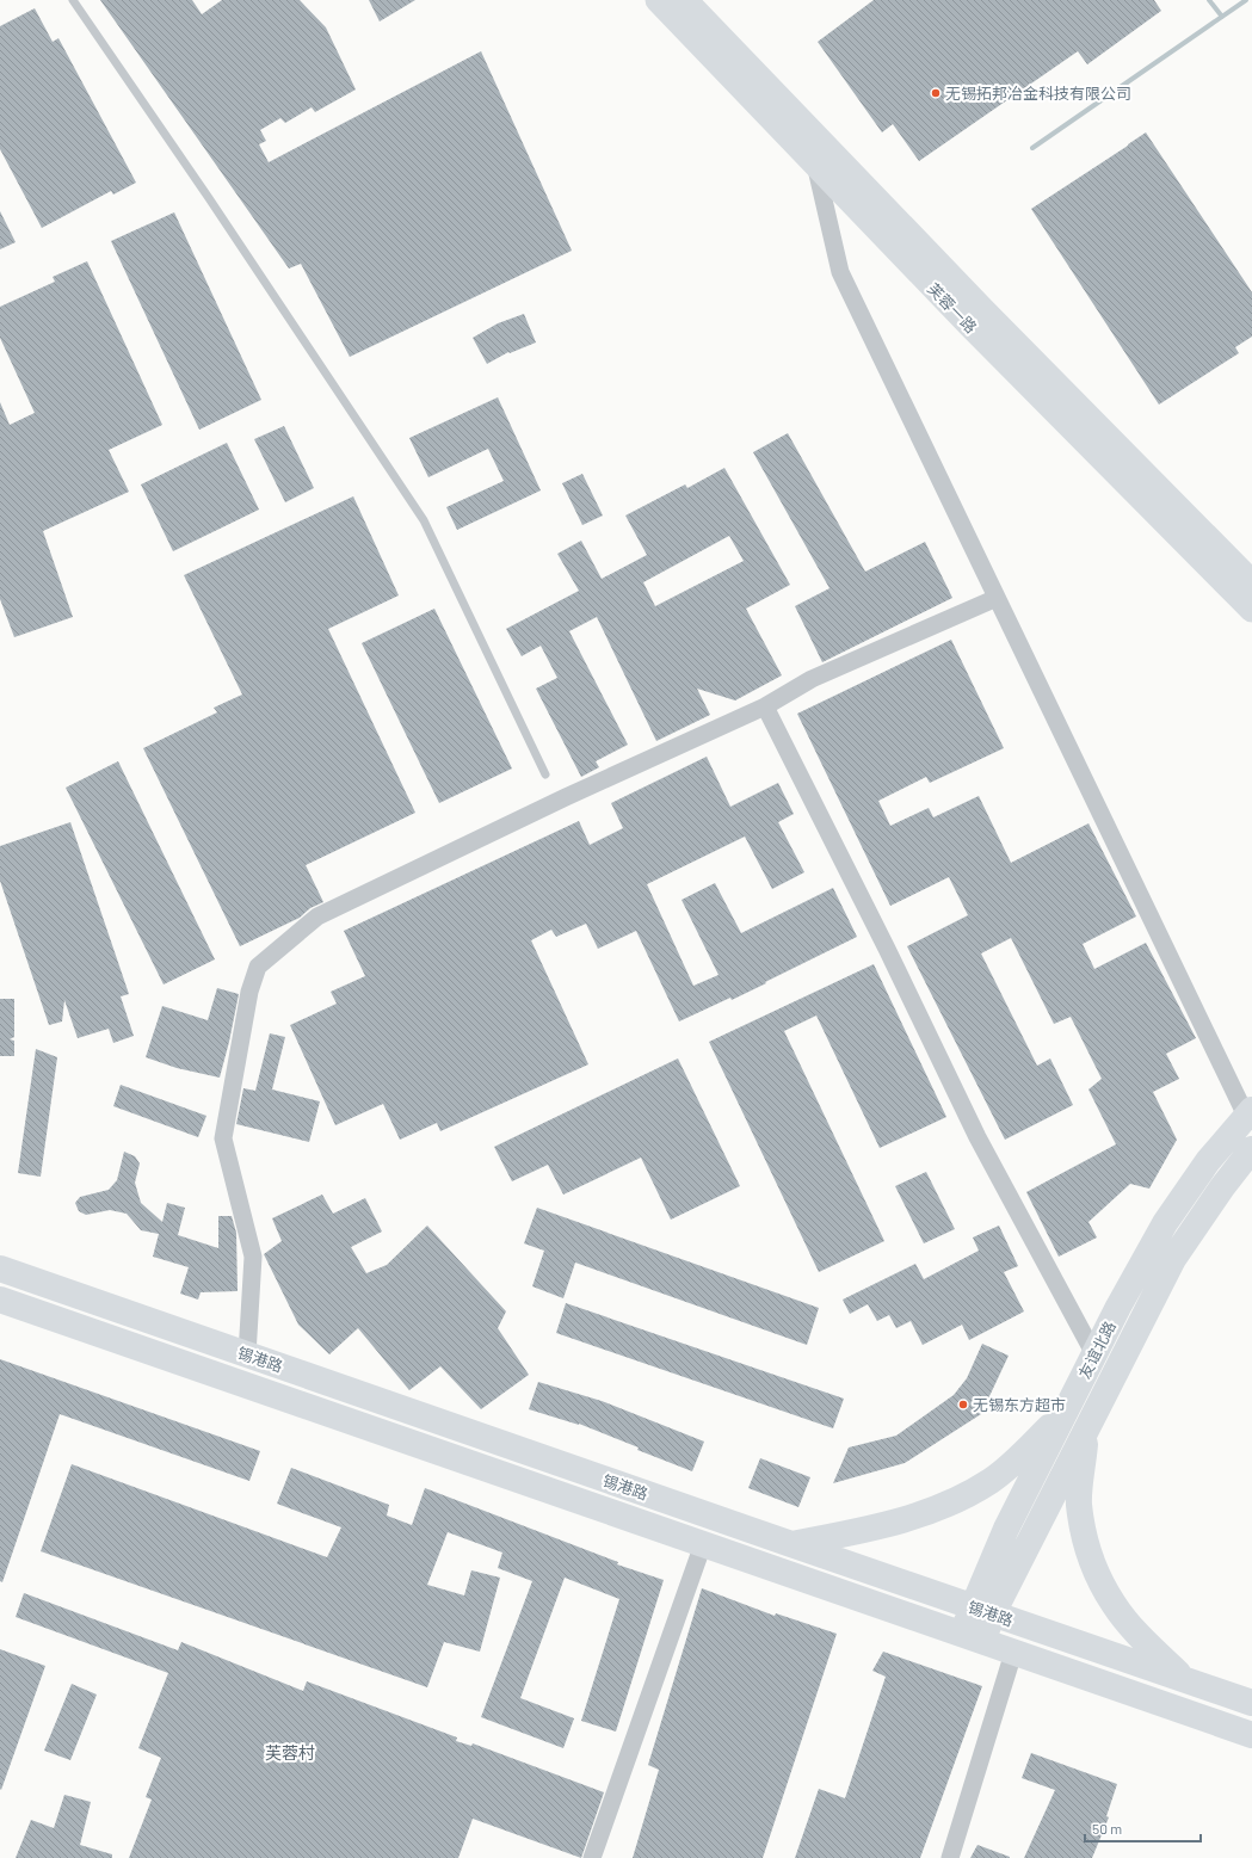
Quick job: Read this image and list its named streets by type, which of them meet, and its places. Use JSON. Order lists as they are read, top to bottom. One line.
{"streets":{"main road":["友谊北路","锡港路"],"street":["芙蓉一路"]},"crossings":[["友谊北路","锡港路"]],"districts":["芙蓉村"],"places":["无锡拓邦冶金科技有限公司","无锡东方超市"],"scale_bar":"50 m"}
